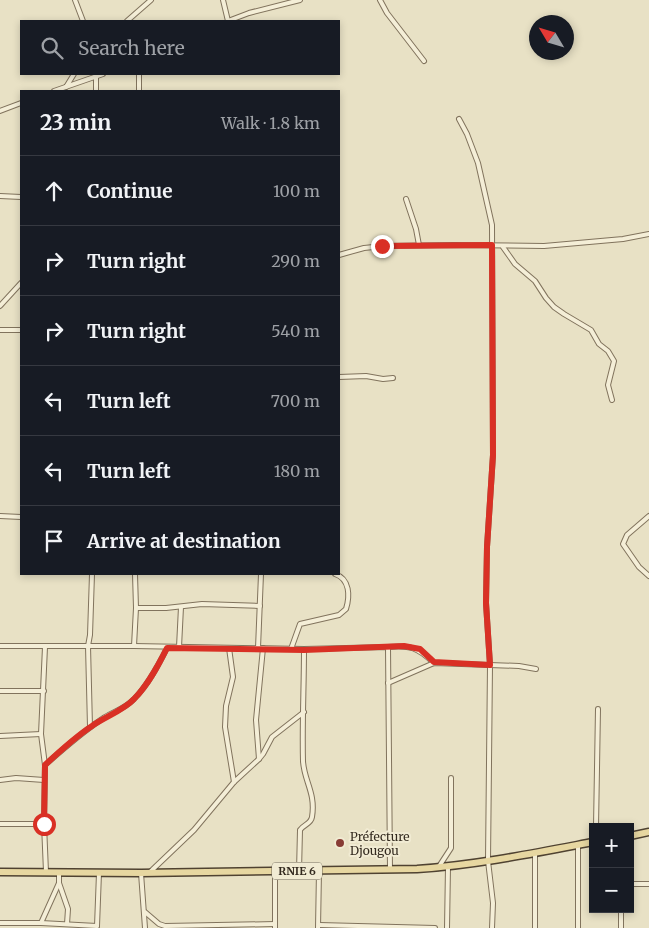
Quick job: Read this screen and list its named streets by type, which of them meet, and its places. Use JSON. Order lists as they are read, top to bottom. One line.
{"streets":{"main road":["RNIE 6"]},"places":["Préfecture Djougou"],"north":"top left","page":{"search":"Search here","heading":["23 min","Walk · 1.8 km"],"list":[["Continue","100 m"],["Turn right","290 m"],["Turn right","540 m"],["Turn left","700 m"],["Turn left","180 m"],"Arrive at destination"],"map_buttons":["+","−"]}}
